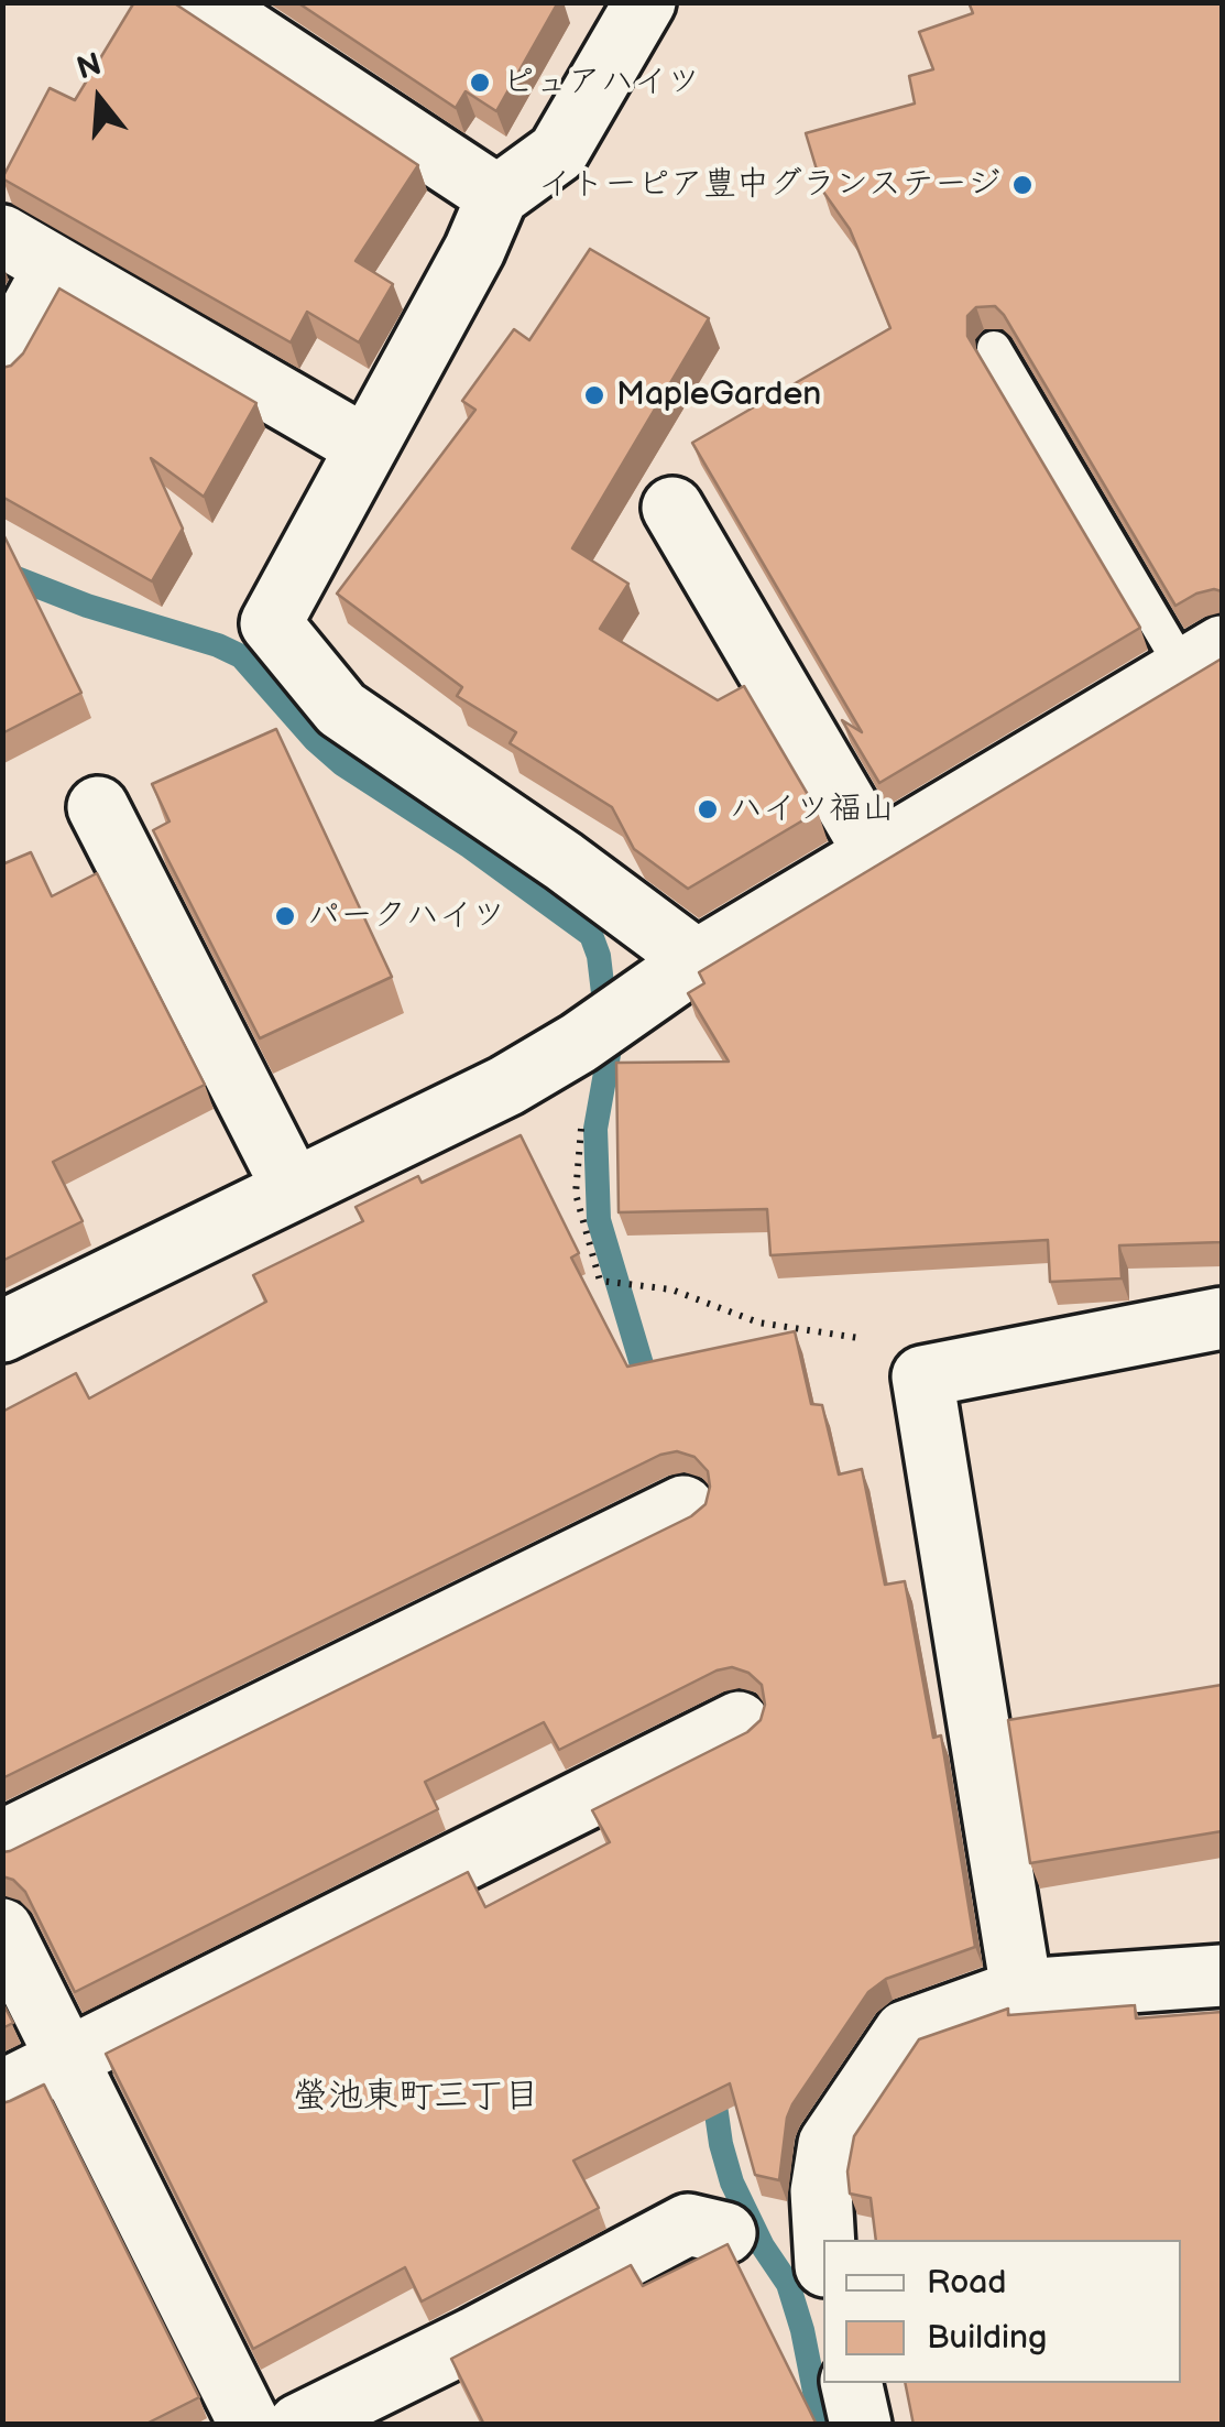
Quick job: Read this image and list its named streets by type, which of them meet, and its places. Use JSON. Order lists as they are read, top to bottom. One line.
{"districts":["螢池東町三丁目"],"places":["ピュアハイツ","イトーピア豊中グランステージ","MapleGarden","ハイツ福山","パークハイツ"],"legend":["Road","Building"],"north":"top"}
